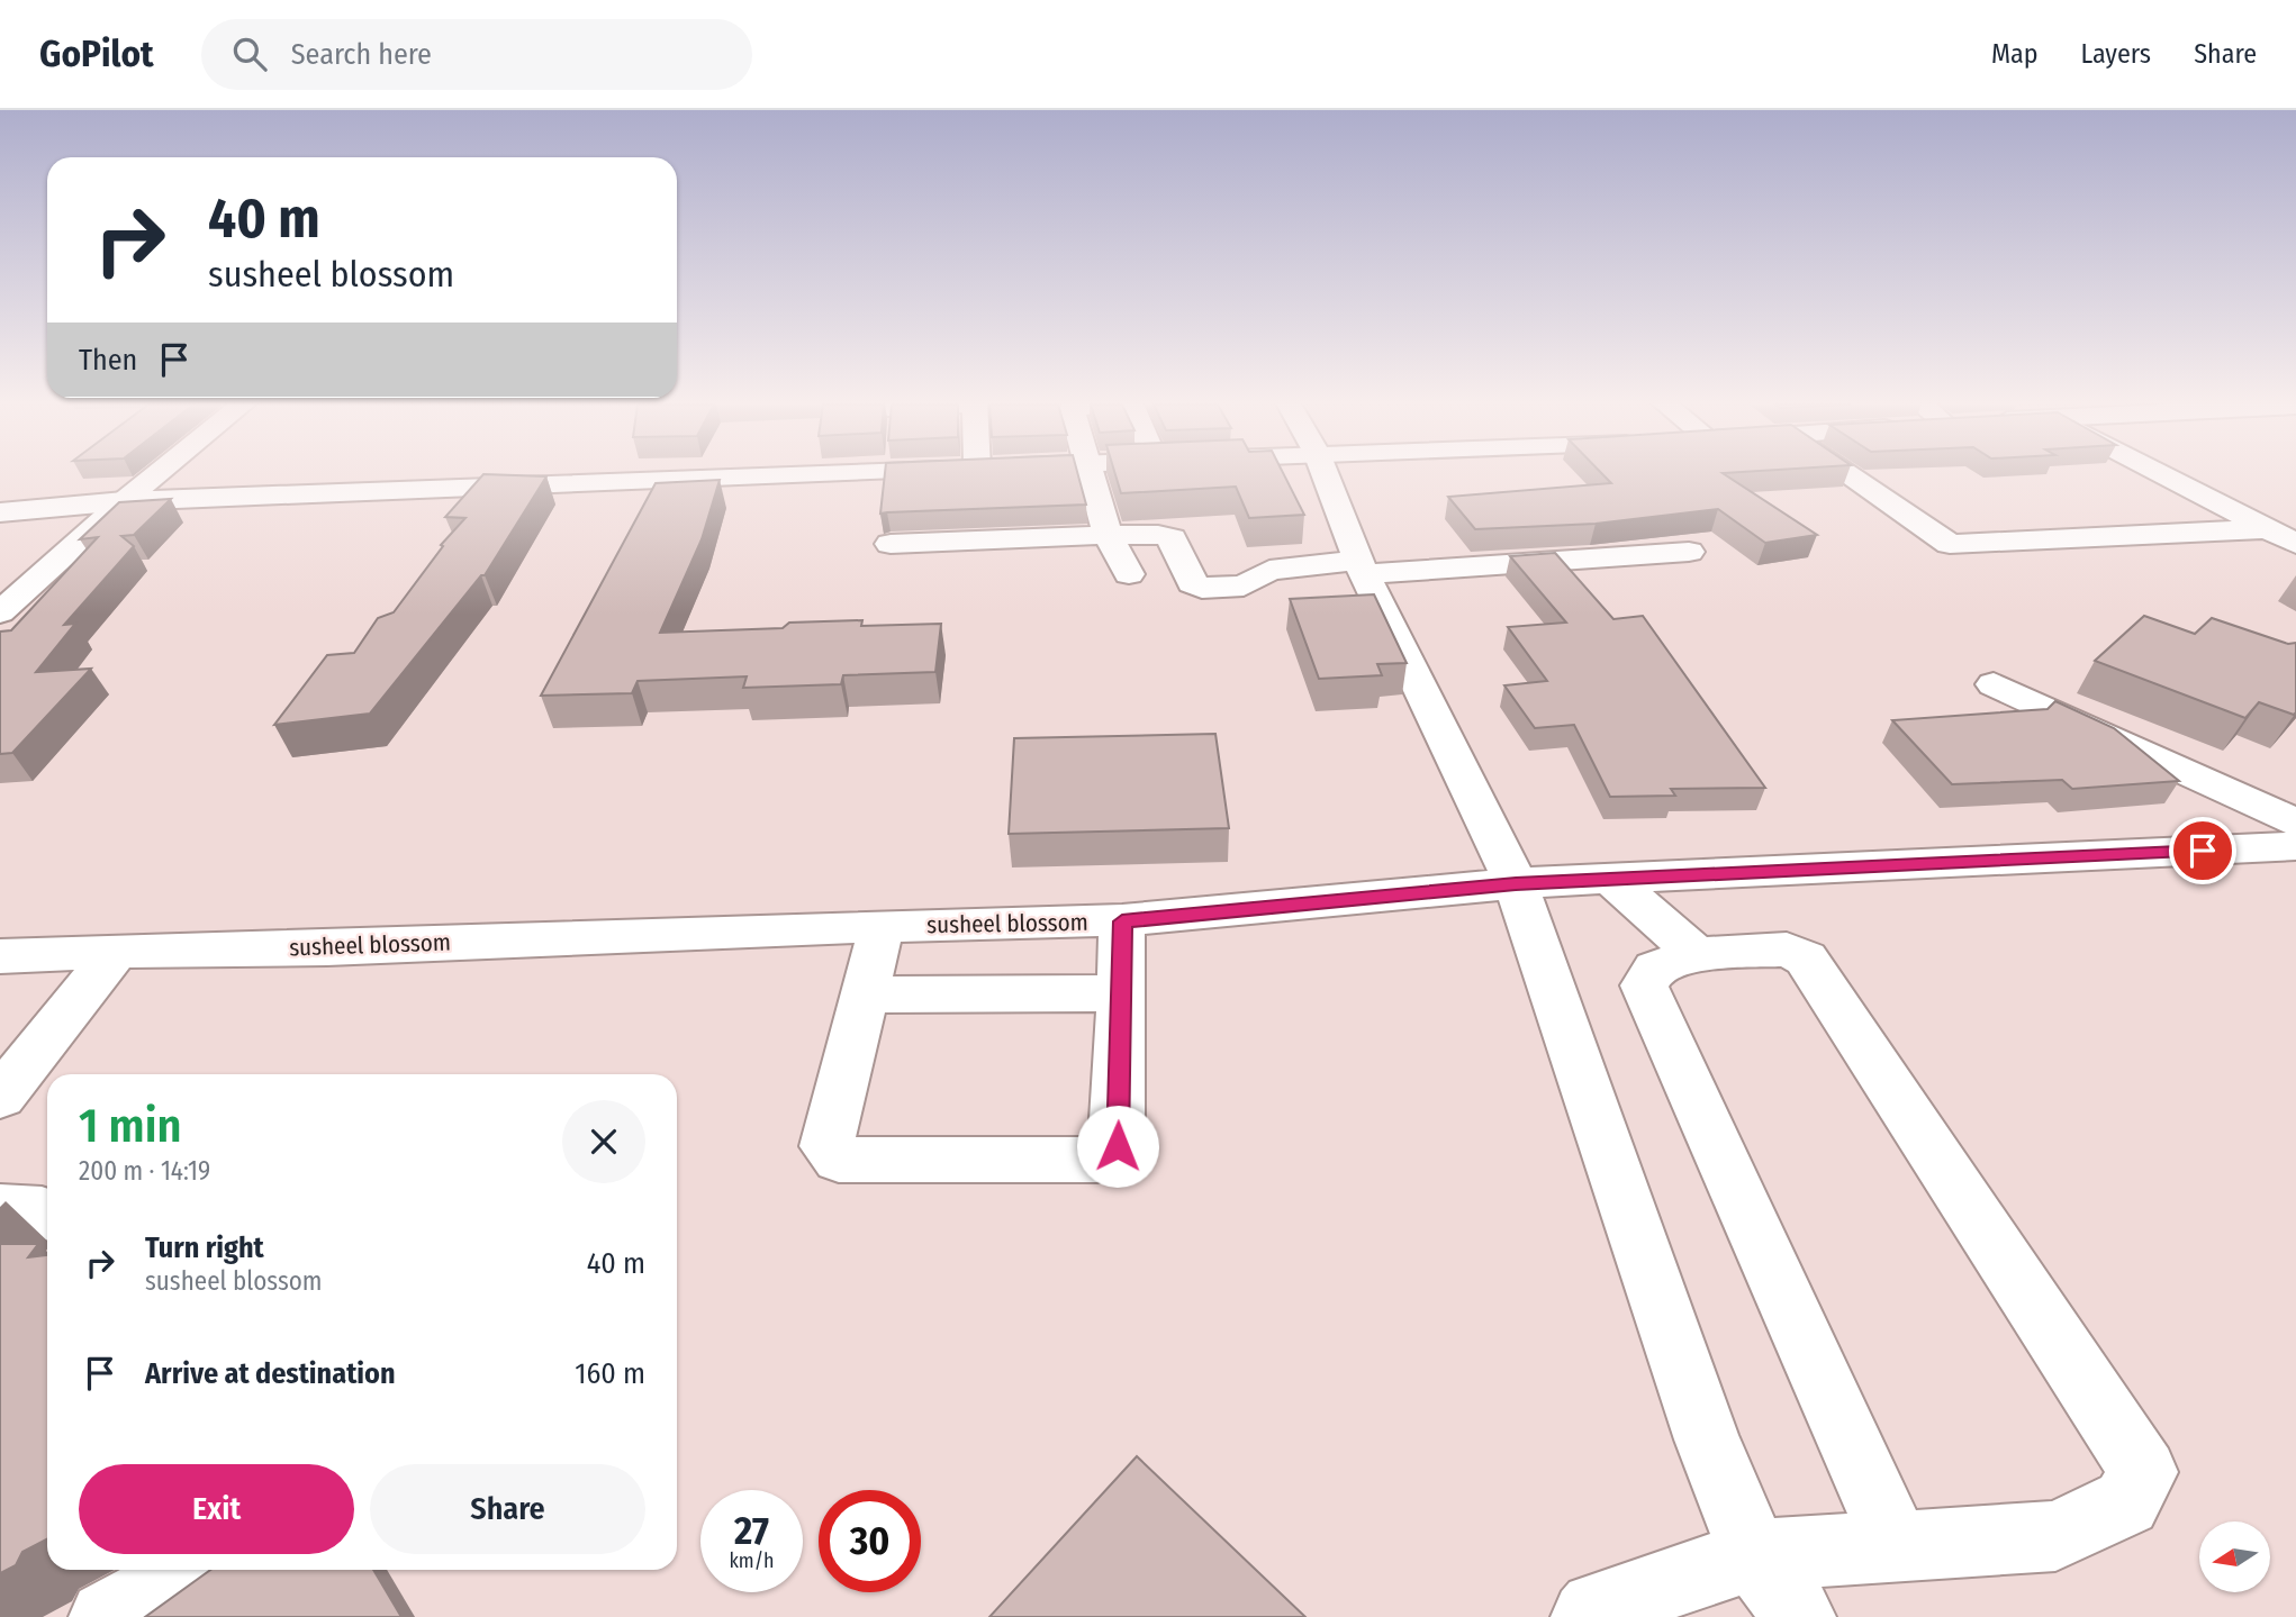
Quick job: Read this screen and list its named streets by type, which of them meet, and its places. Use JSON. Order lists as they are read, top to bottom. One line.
{"streets":{"street":["susheel blossom"]},"north":"left","page":{"header":"GoPilot","search":"Search here","nav":["Map","Layers","Share"],"turn":["40 m","susheel blossom"],"then":"Then","heading":["1 min","200 m · 14:19"],"list":[{"name":"Turn right","note":"susheel blossom","value":"40 m"},{"name":"Arrive at destination","value":"160 m"}],"buttons":["Exit","Share"],"speed":"27 km/h","limit":"30"}}
